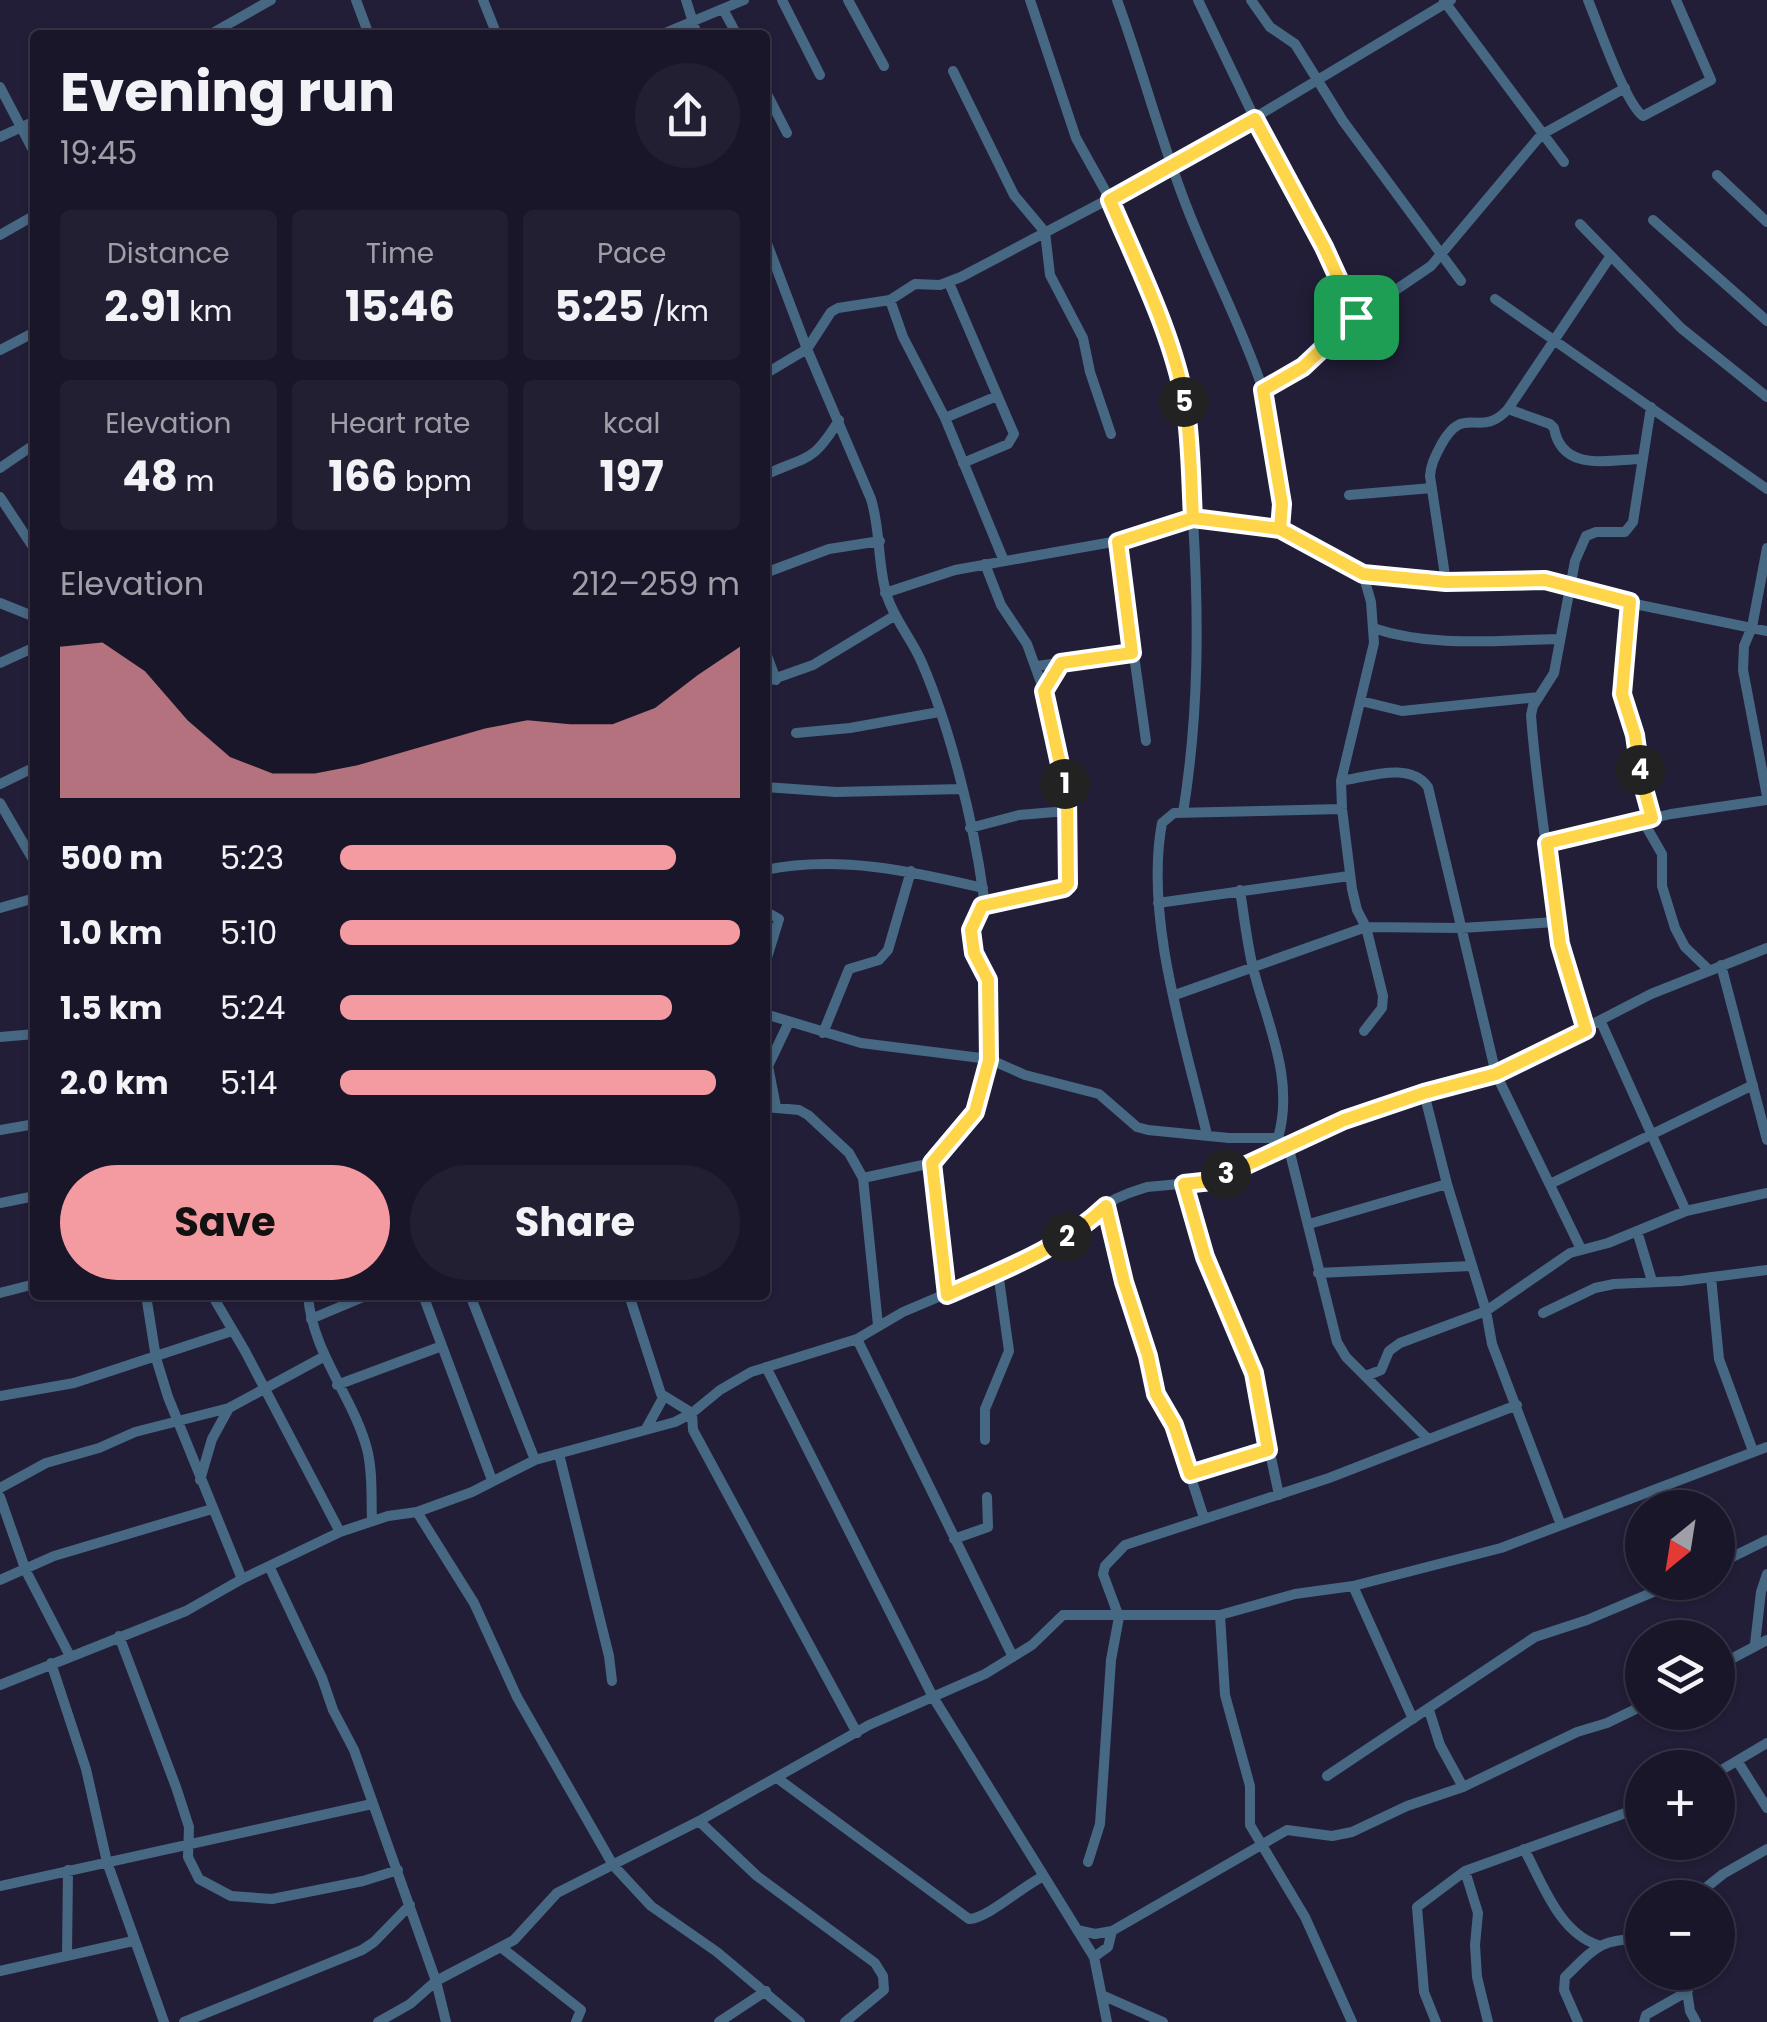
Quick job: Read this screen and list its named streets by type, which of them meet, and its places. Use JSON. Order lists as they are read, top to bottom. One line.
{"north":"bottom left","page":{"heading":["Evening run","19:45"],"stats":[["Distance","2.91 km"],["Time","15:46"],["Pace","5:25 /km"],["Elevation","48 m"],["Heart rate","166 bpm"],["kcal","197"]],"pins":["5","4","1","3","2"],"chart":["Elevation","212–259 m"],"list":[{"name":"500 m","note":"5:23"},{"name":"1.0 km","note":"5:10"},{"name":"1.5 km","note":"5:24"},{"name":"2.0 km","note":"5:14"}],"buttons":["Save","Share"],"map_buttons":["+","−"]}}
